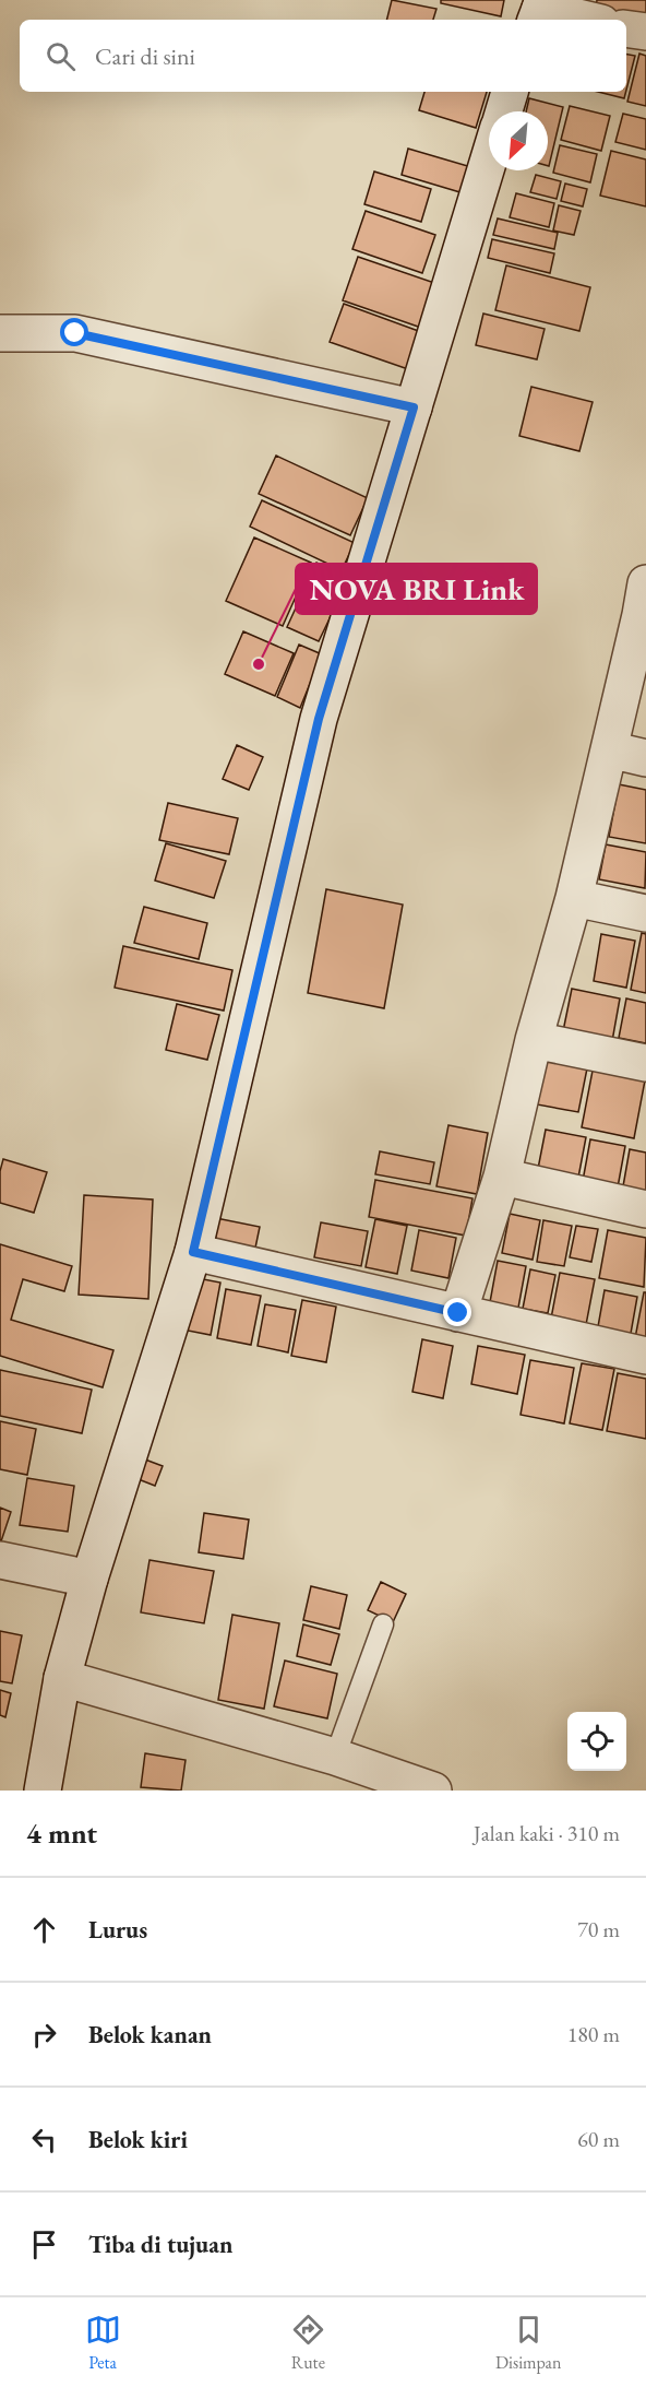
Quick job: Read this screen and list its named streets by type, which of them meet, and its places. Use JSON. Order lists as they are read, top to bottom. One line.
{"places":["NOVA BRI Link"],"north":"bottom left","page":{"search":"Cari di sini","heading":["4 mnt","Jalan kaki · 310 m"],"list":[["Lurus","70 m"],["Belok kanan","180 m"],["Belok kiri","60 m"],"Tiba di tujuan"],"nav":["Peta","Rute","Disimpan"]}}
